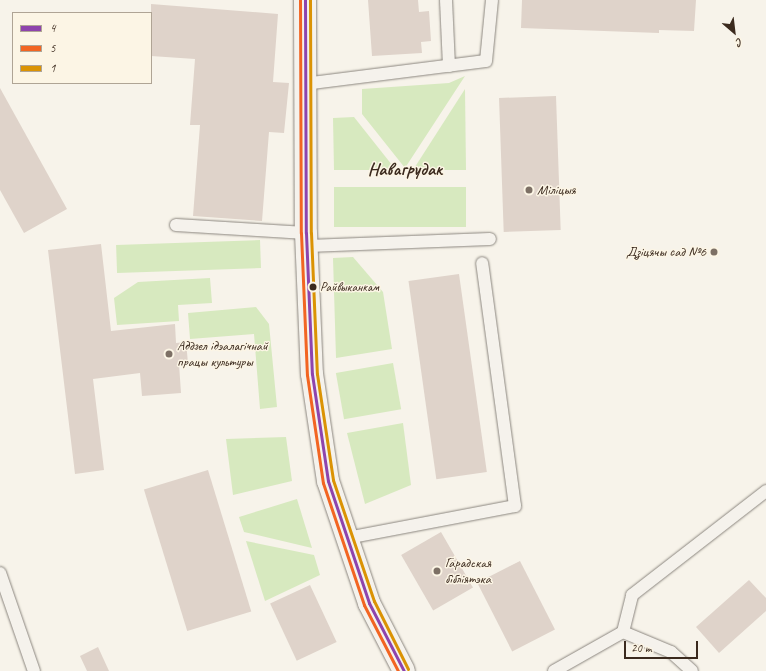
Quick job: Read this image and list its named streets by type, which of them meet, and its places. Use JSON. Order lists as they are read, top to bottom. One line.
{"districts":["Навагрудак"],"places":["Міліцыя","Дзіцячы сад №6","Райвыканкам","Аддзел ідэалагічнай працы культуры","Гарадская бібліятэка"],"lines":["transit line 4","transit line 5","transit line 1"],"legend":["4","5","1"],"scale_bar":"20 m","north":"bottom right"}
